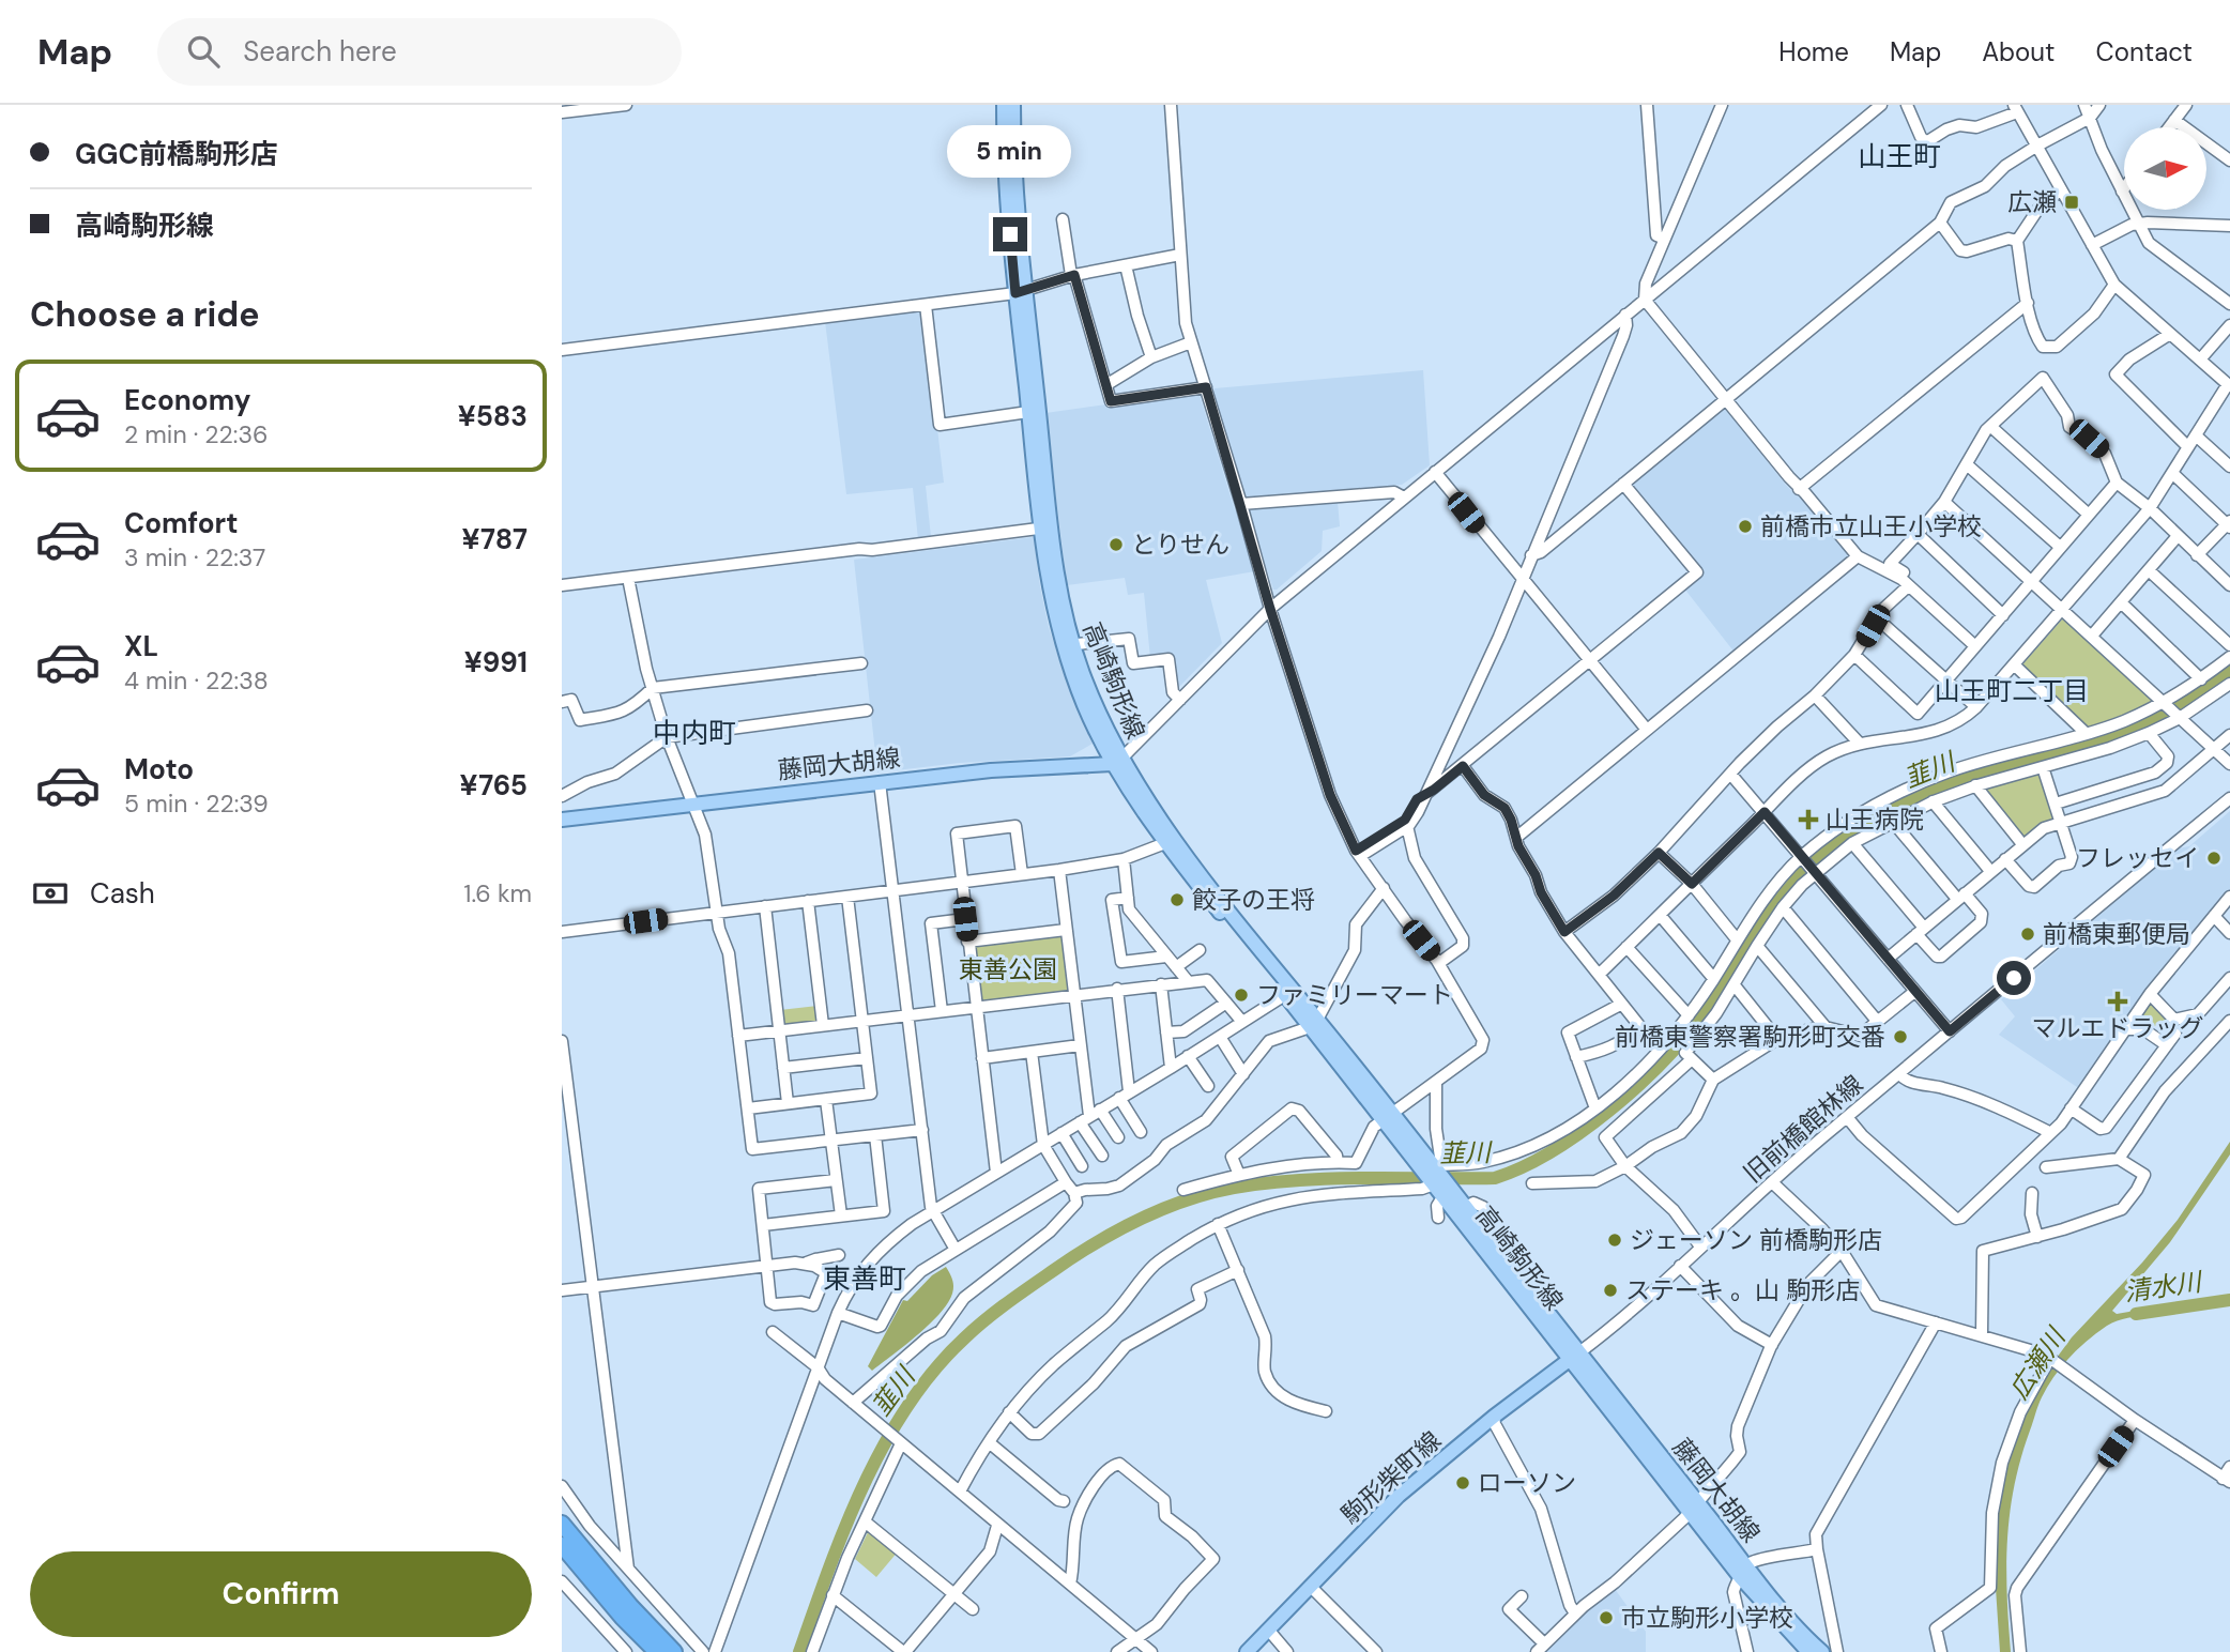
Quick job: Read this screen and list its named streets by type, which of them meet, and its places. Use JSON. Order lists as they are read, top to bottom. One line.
{"streets":{"main road":["高崎駒形線","藤岡大胡線","駒形柴町線"],"street":["旧前橋館林線"]},"crossings":[["高崎駒形線","藤岡大胡線"],["高崎駒形線","旧前橋館林線"],["高崎駒形線","駒形柴町線"],["藤岡大胡線","旧前橋館林線"],["藤岡大胡線","駒形柴町線"],["旧前橋館林線","駒形柴町線"]],"districts":["山王町","山王町二丁目","中内町","東善町"],"water":["韮川","清水川","広瀬川"],"parks":["東善公園"],"places":{"transit":["広瀬"],"other":["前橋市立山王小学校","とりせん","フレッセイ","餃子の王将","前橋東郵便局","ファミリーマート","前橋東警察署駒形町交番","ジェーソン 前橋駒形店","ステーキ 。山 駒形店","ローソン","市立駒形小学校"],"health":["山王病院","マルエドラッグ"]},"north":"right","page":{"header":"Map","search":"Search here","nav":["Home","Map","About","Contact"],"banner":["GGC前橋駒形店","高崎駒形線"],"bubble":"5 min","heading":"Choose a ride","list":[{"name":"Economy","note":"2 min · 22:36","value":"¥583"},{"name":"Comfort","note":"3 min · 22:37","value":"¥787"},{"name":"XL","note":"4 min · 22:38","value":"¥991"},{"name":"Moto","note":"5 min · 22:39","value":"¥765"}],"pay":["Cash","1.6 km"],"buttons":"Confirm"}}
